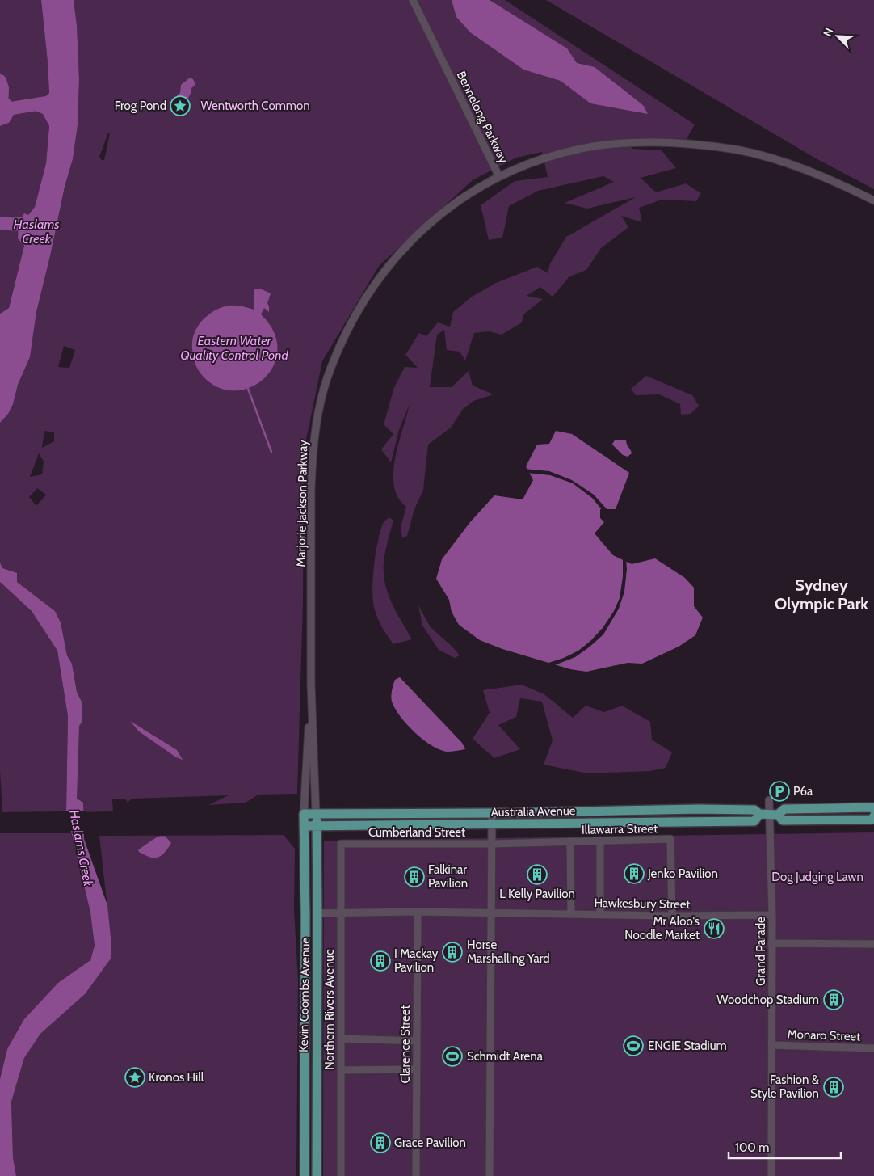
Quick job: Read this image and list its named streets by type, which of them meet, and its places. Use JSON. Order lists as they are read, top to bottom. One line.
{"streets":{"main road":["Australia Avenue","Kevin Coombs Avenue"],"street":["Bennelong Parkway","Marjorie Jackson Parkway","Illawarra Street","Cumberland Street","Hawkesbury Street","Grand Parade","Northern Rivers Avenue","Monaro Street","Clarence Street"]},"crossings":[["Bennelong Parkway","Marjorie Jackson Parkway"],["Marjorie Jackson Parkway","Australia Avenue"],["Marjorie Jackson Parkway","Kevin Coombs Avenue"],["Australia Avenue","Grand Parade"],["Australia Avenue","Kevin Coombs Avenue"],["Illawarra Street","Cumberland Street"],["Illawarra Street","Hawkesbury Street"],["Cumberland Street","Northern Rivers Avenue"],["Hawkesbury Street","Grand Parade"],["Hawkesbury Street","Kevin Coombs Avenue"],["Hawkesbury Street","Northern Rivers Avenue"],["Hawkesbury Street","Clarence Street"],["Grand Parade","Monaro Street"]],"districts":["Sydney Olympic Park"],"water":["Haslams Creek","Eastern Water Quality Control Pond"],"parks":["Wentworth Common","Dog Judging Lawn"],"places":{"place":["Frog Pond","Kronos Hill"],"parking":["P6a"],"building":["Jenko Pavilion","L Kelly Pavilion","Falkinar Pavilion","Horse Marshalling Yard","I Mackay Pavilion","Woodchop Stadium","Fashion & Style Pavilion","Grace Pavilion"],"restaurant":["Mr Aloo's Noodle Market"],"sports":["ENGIE Stadium","Schmidt Arena"]},"scale_bar":"100 m","north":"top left"}
